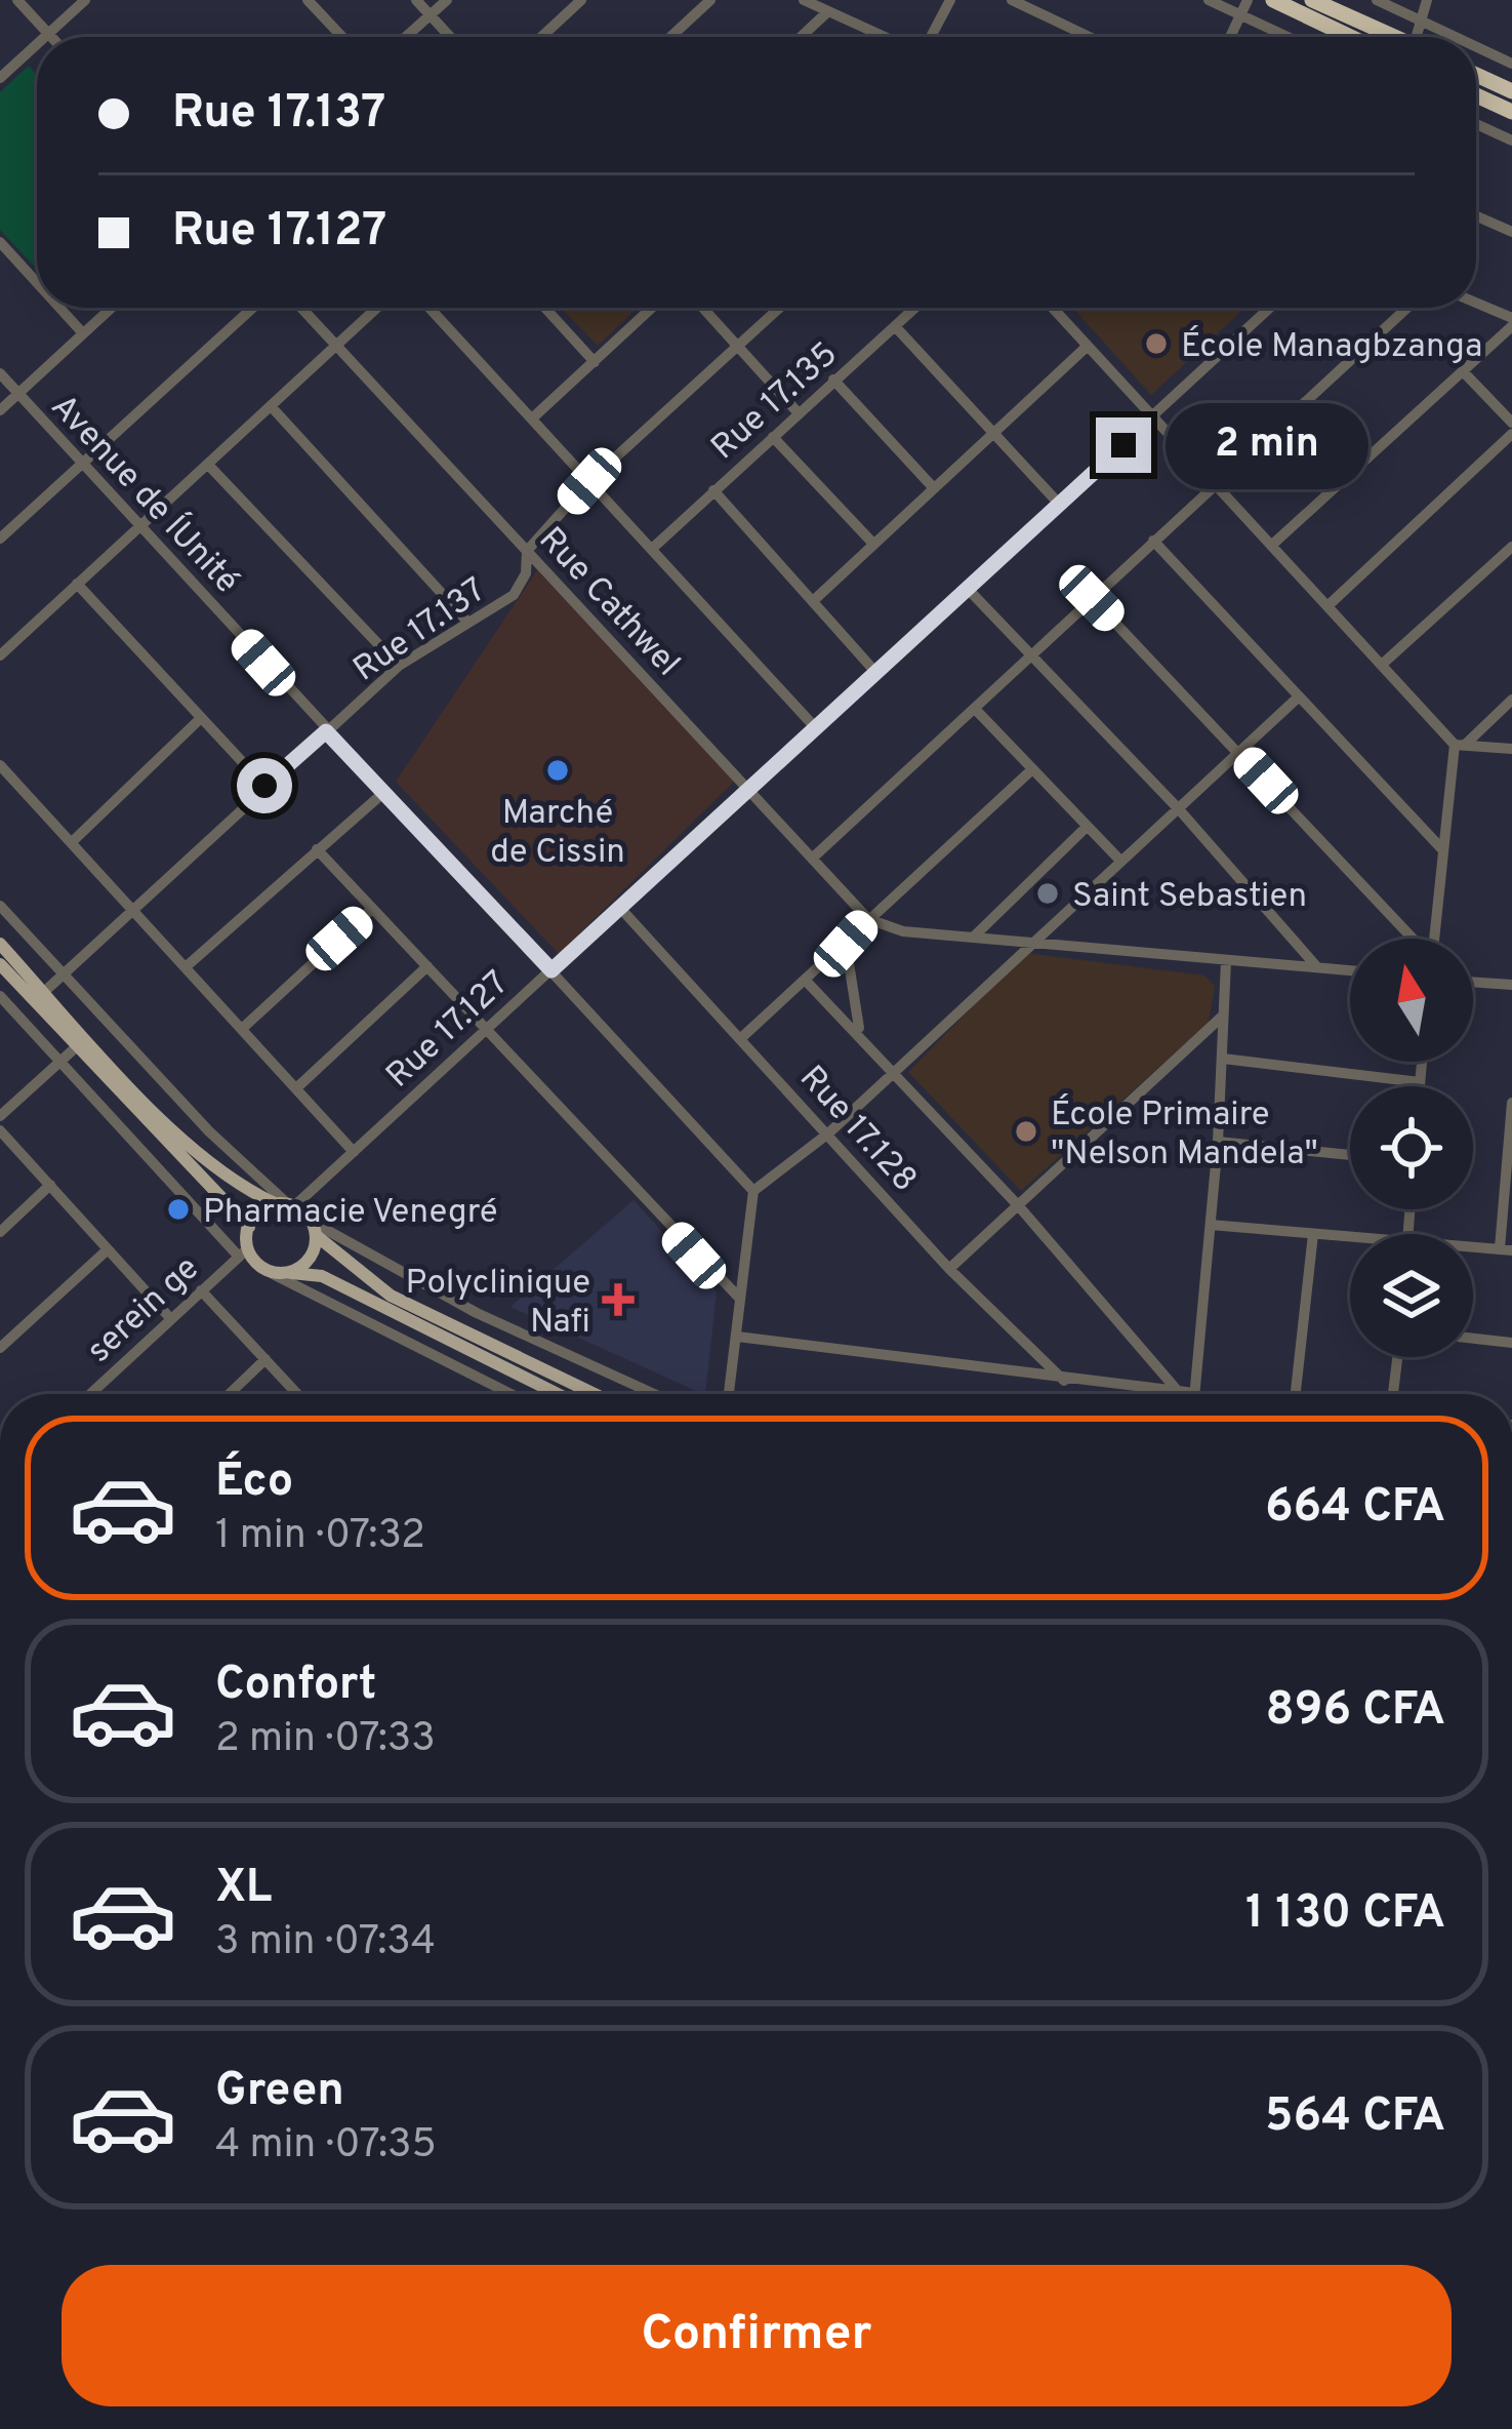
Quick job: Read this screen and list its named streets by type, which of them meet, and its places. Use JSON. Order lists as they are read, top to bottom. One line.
{"streets":{"street":["Rue 17.135","Avenue de l´Unité","Rue Cathwel","Rue 17.137","Rue 17.127","Rue 17.128","serein ge"]},"crossings":[["Avenue de l´Unité","Rue 17.137"],["Avenue de l´Unité","Rue 17.127"],["Rue Cathwel","Rue 17.137"],["Rue Cathwel","Rue 17.127"],["Rue 17.127","Rue 17.128"],["Rue 17.127","serein ge"]],"places":{"other":["École Managbzanga","Marché de Cissin","Saint Sebastien","École Primaire \"Nelson Mandela\"","Pharmacie Venegré"],"health":["Polyclinique Nafi"]},"north":"top","page":{"banner":["Rue 17.137","Rue 17.127"],"bubble":"2 min","list":[{"name":"Éco","note":"1 min · 07:32","value":"664 CFA"},{"name":"Confort","note":"2 min · 07:33","value":"896 CFA"},{"name":"XL","note":"3 min · 07:34","value":"1 130 CFA"},{"name":"Green","note":"4 min · 07:35","value":"564 CFA"}],"buttons":"Confirmer"}}
